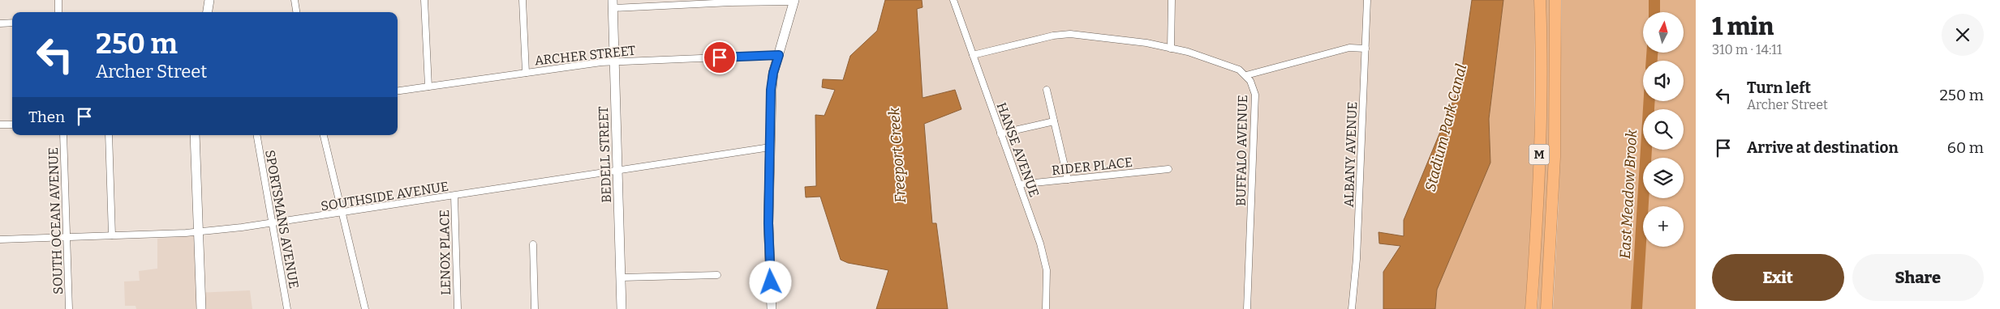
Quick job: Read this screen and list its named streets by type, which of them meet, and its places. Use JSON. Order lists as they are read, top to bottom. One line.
{"streets":{"highway":["M"],"street":["ARCHER STREET","HANSE AVENUE","BUFFALO AVENUE","BEDELL STREET","ALBANY AVENUE","RIDER PLACE","SOUTHSIDE AVENUE","SPORTSMANS AVENUE","SOUTH OCEAN AVENUE","LENOX PLACE"]},"crossings":[["ARCHER STREET","BEDELL STREET"],["HANSE AVENUE","BUFFALO AVENUE"],["HANSE AVENUE","RIDER PLACE"],["BEDELL STREET","SOUTHSIDE AVENUE"],["SOUTHSIDE AVENUE","SPORTSMANS AVENUE"],["SOUTHSIDE AVENUE","SOUTH OCEAN AVENUE"],["SOUTHSIDE AVENUE","LENOX PLACE"]],"water":["Stadium Park Canal","Freeport Creek","East Meadow Brook"],"north":"top","page":{"heading":["1 min","310 m · 14:11"],"map_buttons":"+","turn":["250 m","Archer Street"],"list":[{"name":"Turn left","note":"Archer Street","value":"250 m"},{"name":"Arrive at destination","value":"60 m"}],"then":"Then","buttons":["Exit","Share"]}}
